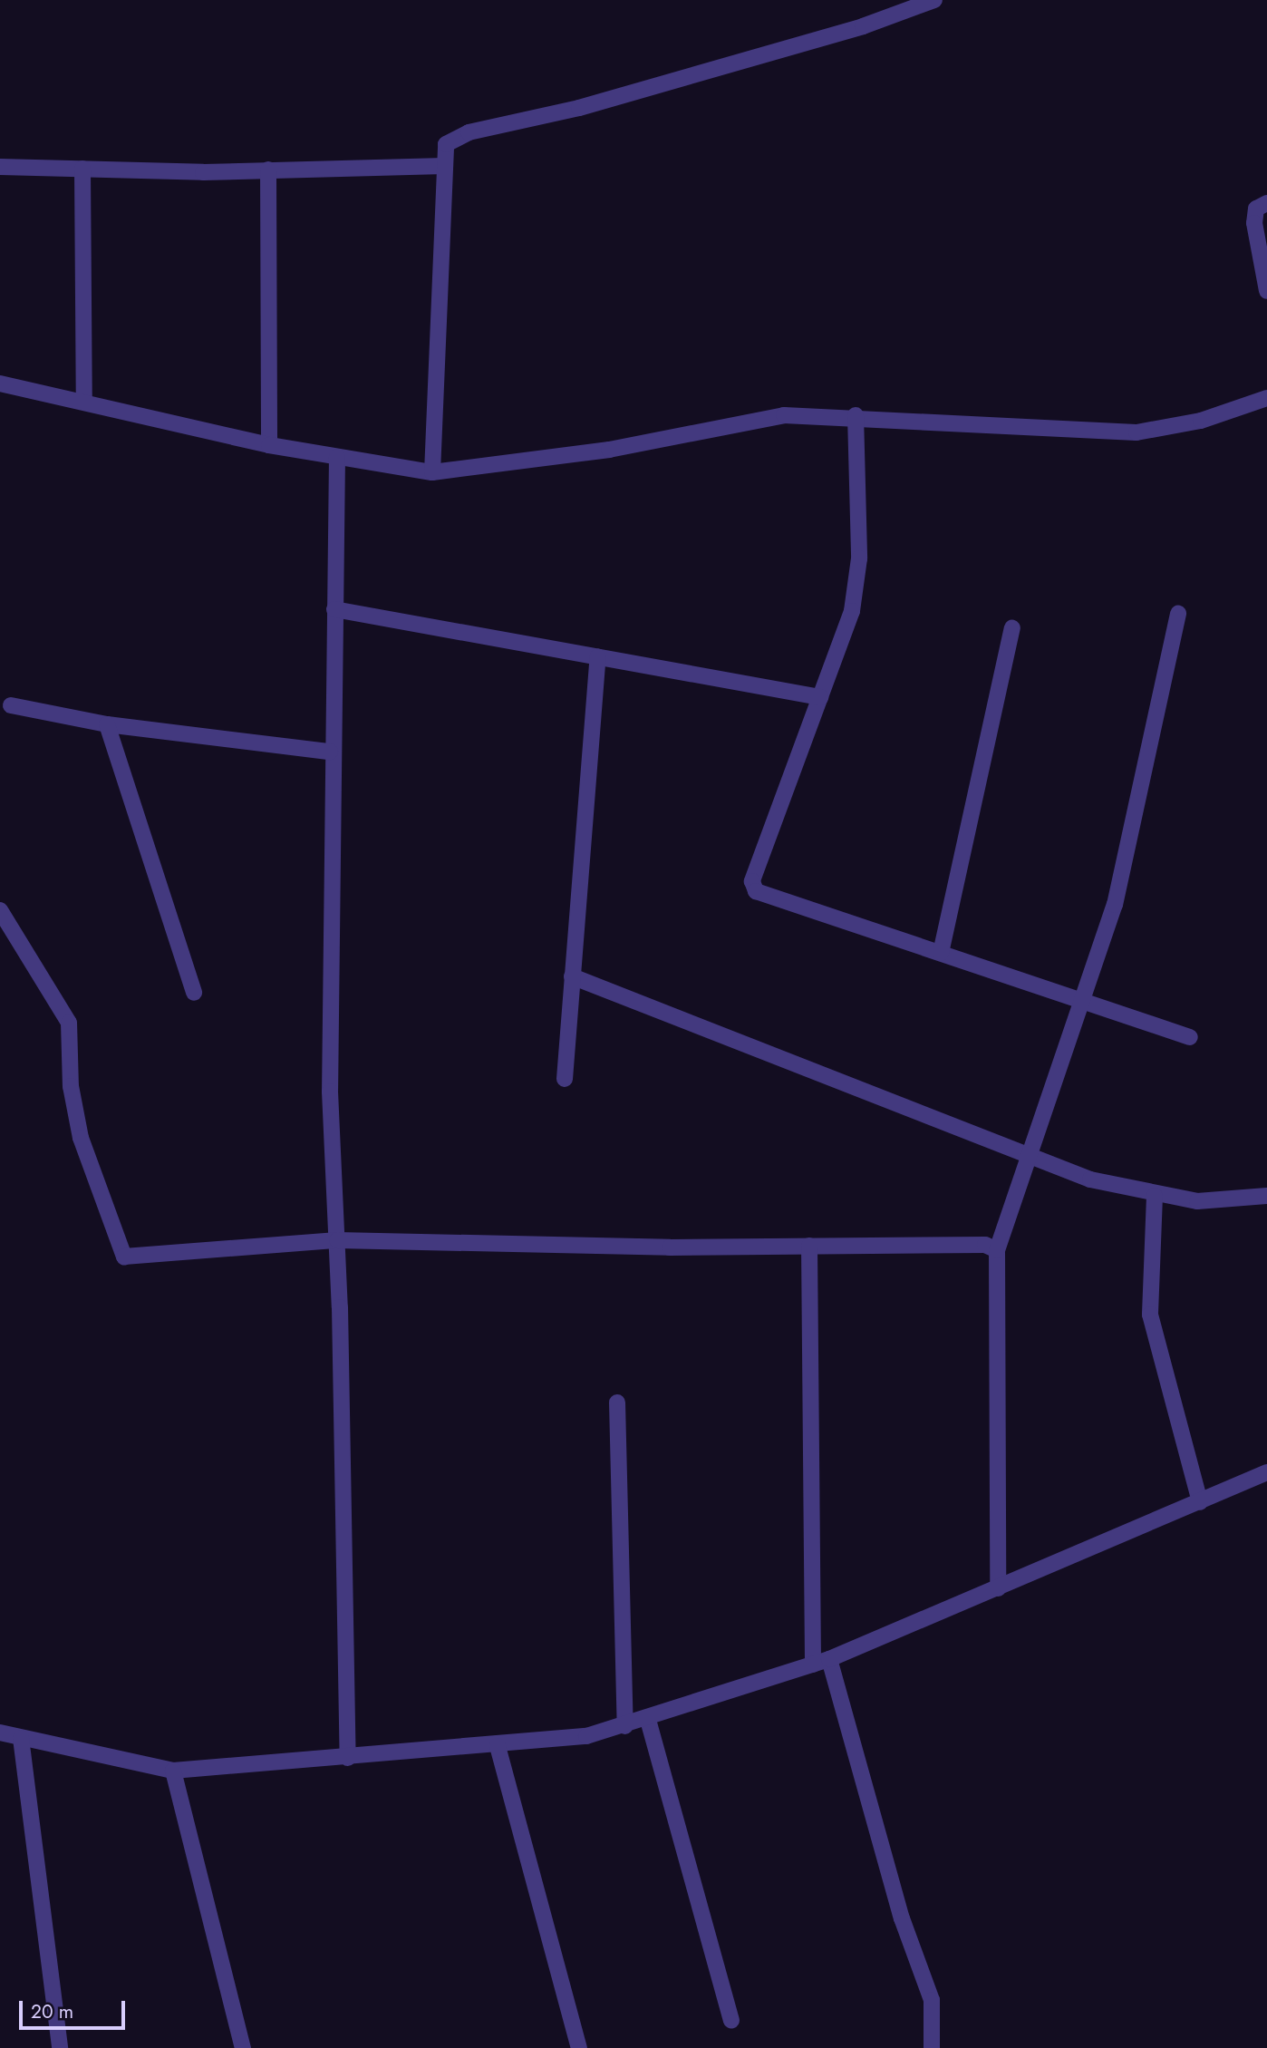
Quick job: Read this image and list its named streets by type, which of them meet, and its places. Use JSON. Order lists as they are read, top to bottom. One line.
{"scale_bar":"20 m"}
